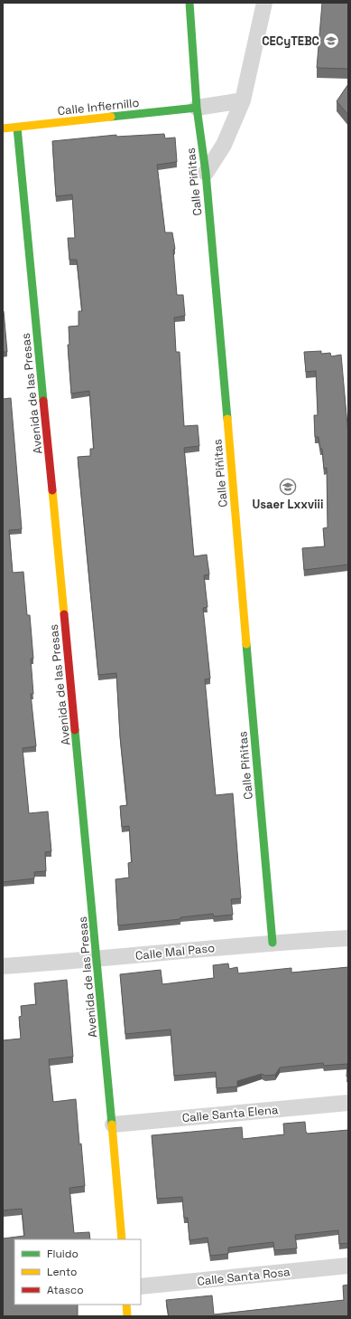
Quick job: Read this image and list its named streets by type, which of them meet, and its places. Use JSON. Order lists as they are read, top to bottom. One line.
{"streets":{"street":["Calle Infiernillo","Calle Piñitas","Avenida de las Presas","Calle Mal Paso","Calle Santa Elena","Calle Santa Rosa"]},"crossings":[["Calle Infiernillo","Calle Piñitas"],["Calle Infiernillo","Avenida de las Presas"],["Calle Piñitas","Calle Mal Paso"],["Avenida de las Presas","Calle Mal Paso"],["Avenida de las Presas","Calle Santa Elena"]],"places":{"school or university":["CECyTEBC","Usaer Lxxviii"]},"legend":["Fluido","Lento","Atasco"]}
